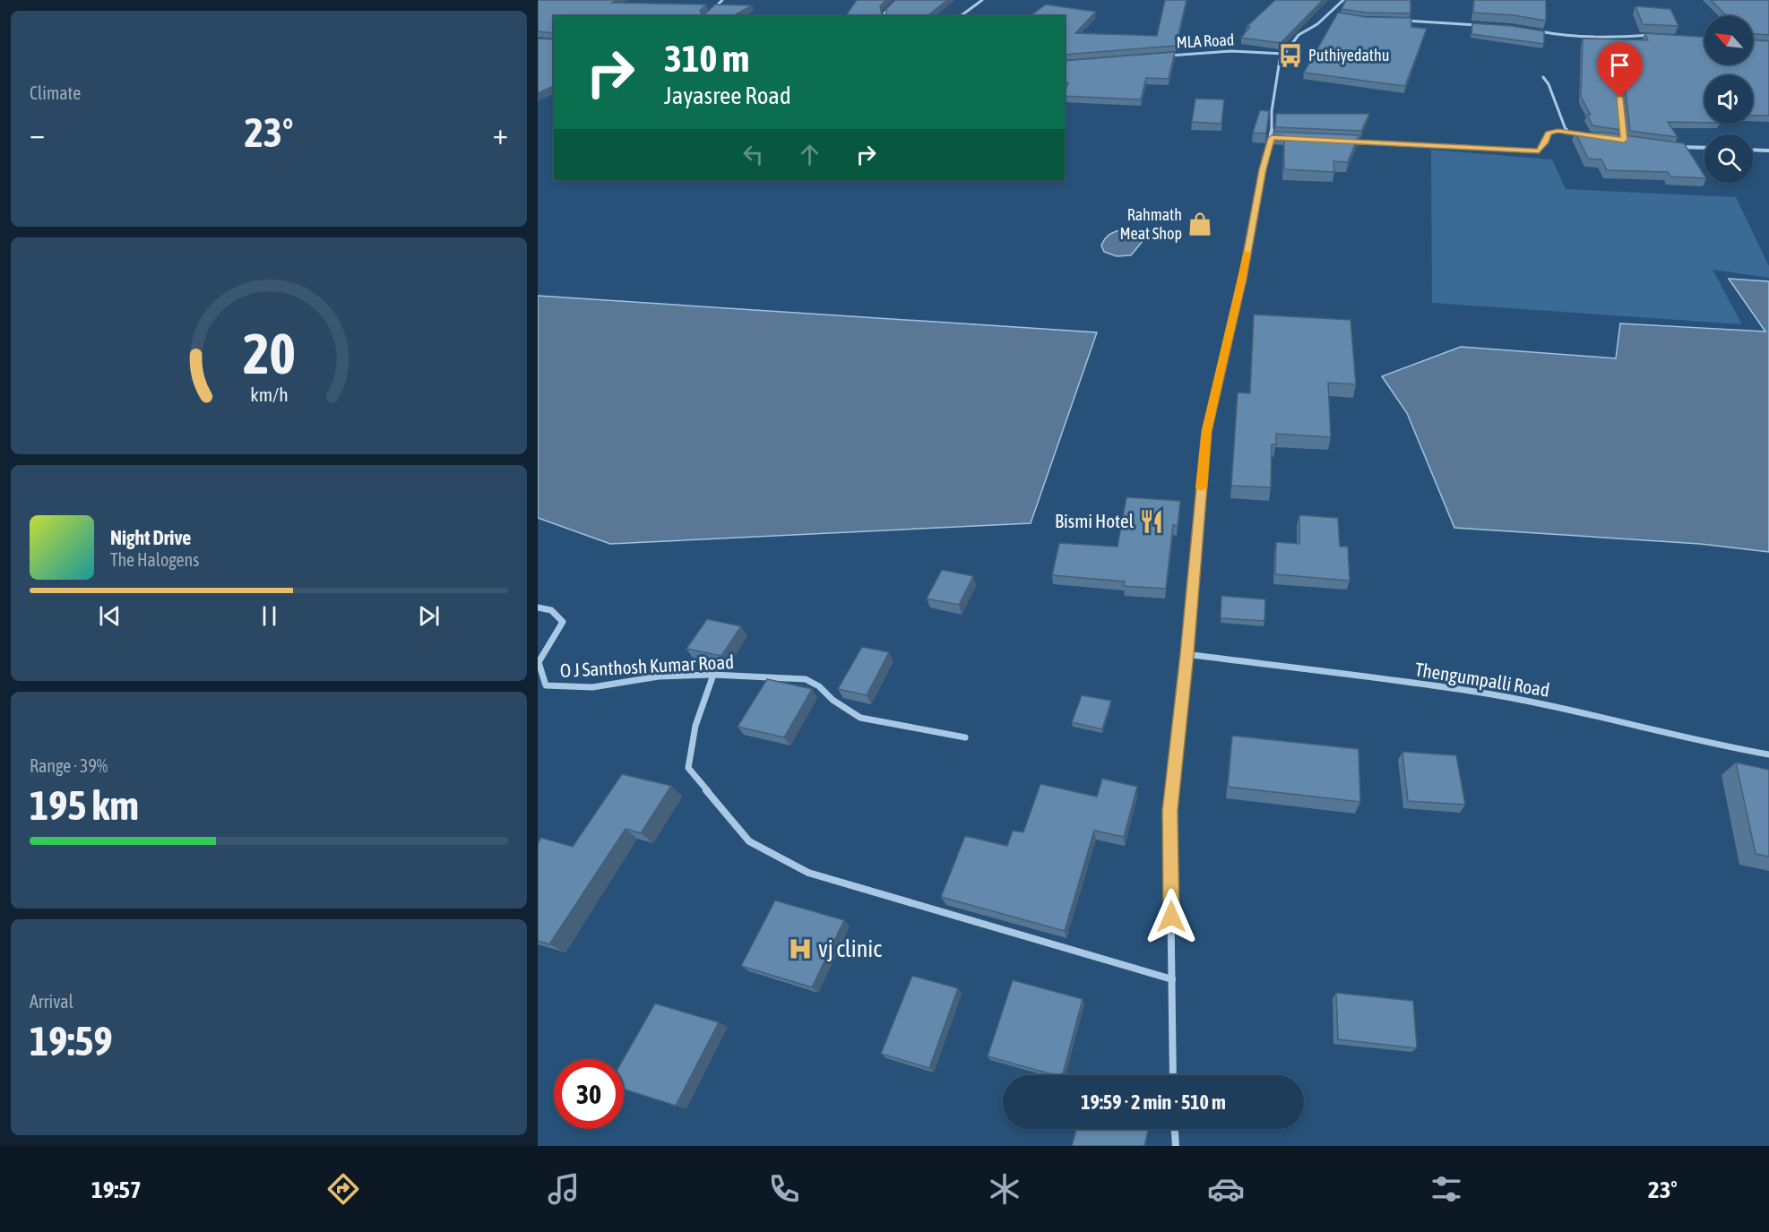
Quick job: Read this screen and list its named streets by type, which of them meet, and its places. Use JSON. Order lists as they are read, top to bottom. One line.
{"streets":{"street":["MLA Road","O J Santhosh Kumar Road","Thengumpalli Road"]},"places":{"bus stop":["Puthiyedathu"],"shop":["Rahmath Meat Shop"],"restaurant":["Bismi Hotel"],"hospital":["vj clinic"]},"north":"top left","page":{"tile":["Climate",["Range · 39%","195 km"],["Arrival","19:59"]],"turn":["310 m","Jayasree Road"],"heat":["−","23°","+"],"song":["Night Drive","The Halogens"],"limit":"30","trip":"19:59 · 2 min · 510 m","tabs":["19:57","23°"],"gauge":["20","km/h"]}}
